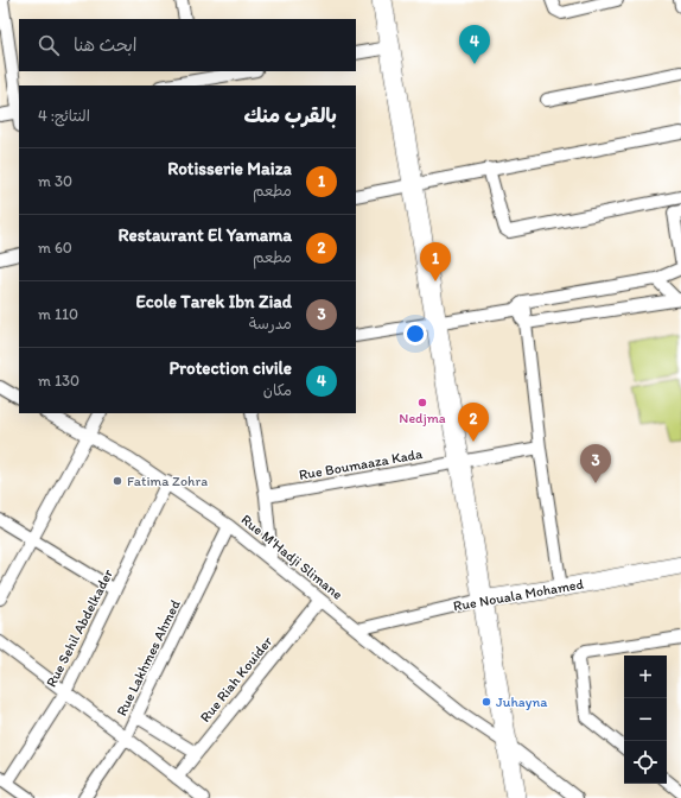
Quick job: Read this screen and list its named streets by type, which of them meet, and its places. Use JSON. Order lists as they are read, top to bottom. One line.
{"streets":{"street":["Rue Boumaaza Kada","Rue M'Hadji Slimane","Rue Nouala Mohamed","Rue Sehil Abdelkader","Rue Lakhmes Ahmed","Rue Riah Kouider"]},"crossings":[["Rue M'Hadji Slimane","Rue Nouala Mohamed"],["Rue M'Hadji Slimane","Rue Sehil Abdelkader"],["Rue M'Hadji Slimane","Rue Lakhmes Ahmed"],["Rue M'Hadji Slimane","Rue Riah Kouider"]],"places":["Nedjma","Fatima Zohra","Juhayna"],"page":{"search":"ابحث هنا","pins":["4","1","2","3"],"heading":["بالقرب منك","النتائج: 4"],"list":[{"mark":"1","name":"Rotisserie Maiza","note":"مطعم","value":"30 m"},{"mark":"2","name":"Restaurant El Yamama","note":"مطعم","value":"60 m"},{"mark":"3","name":"Ecole Tarek Ibn Ziad","note":"مدرسة","value":"110 m"},{"mark":"4","name":"Protection civile","note":"مكان","value":"130 m"}],"map_buttons":["+","−"]}}
